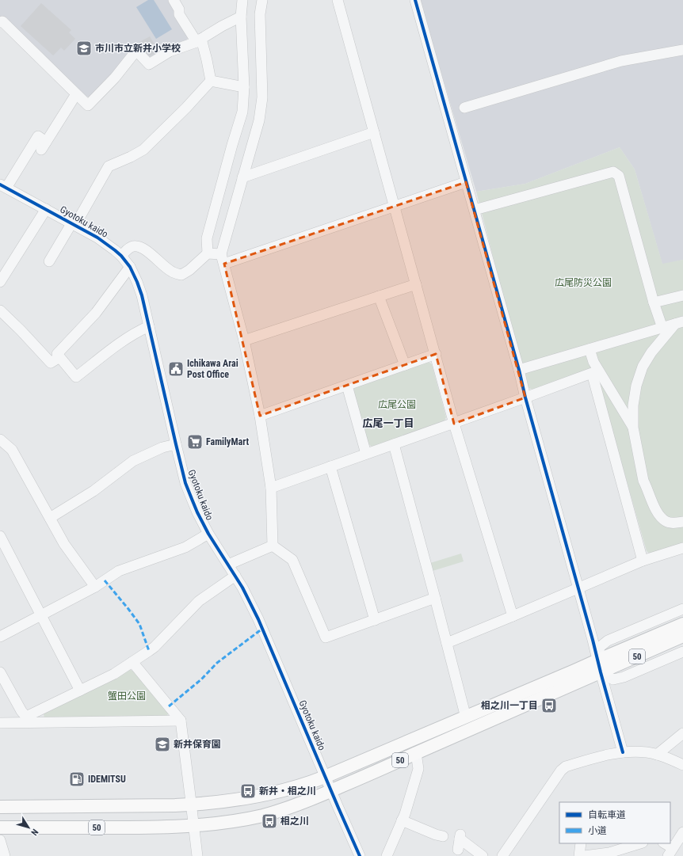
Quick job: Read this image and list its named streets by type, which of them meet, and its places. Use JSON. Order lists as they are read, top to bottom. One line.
{"streets":{"main road":["50"],"street":["Gyotoku kaido"]},"crossings":[["Gyotoku kaido","50"]],"districts":["広尾一丁目"],"parks":["広尾防災公園","広尾公園","蟹田公園"],"places":{"school or university":["市川市立新井小学校","新井保育園"],"public building":["Ichikawa Arai Post Office"],"supermarket":["FamilyMart"],"bus stop":["相之川一丁目","新井・相之川","相之川"],"fuel station":["IDEMITSU"]},"legend":["自転車道","小道"],"north":"bottom right"}
